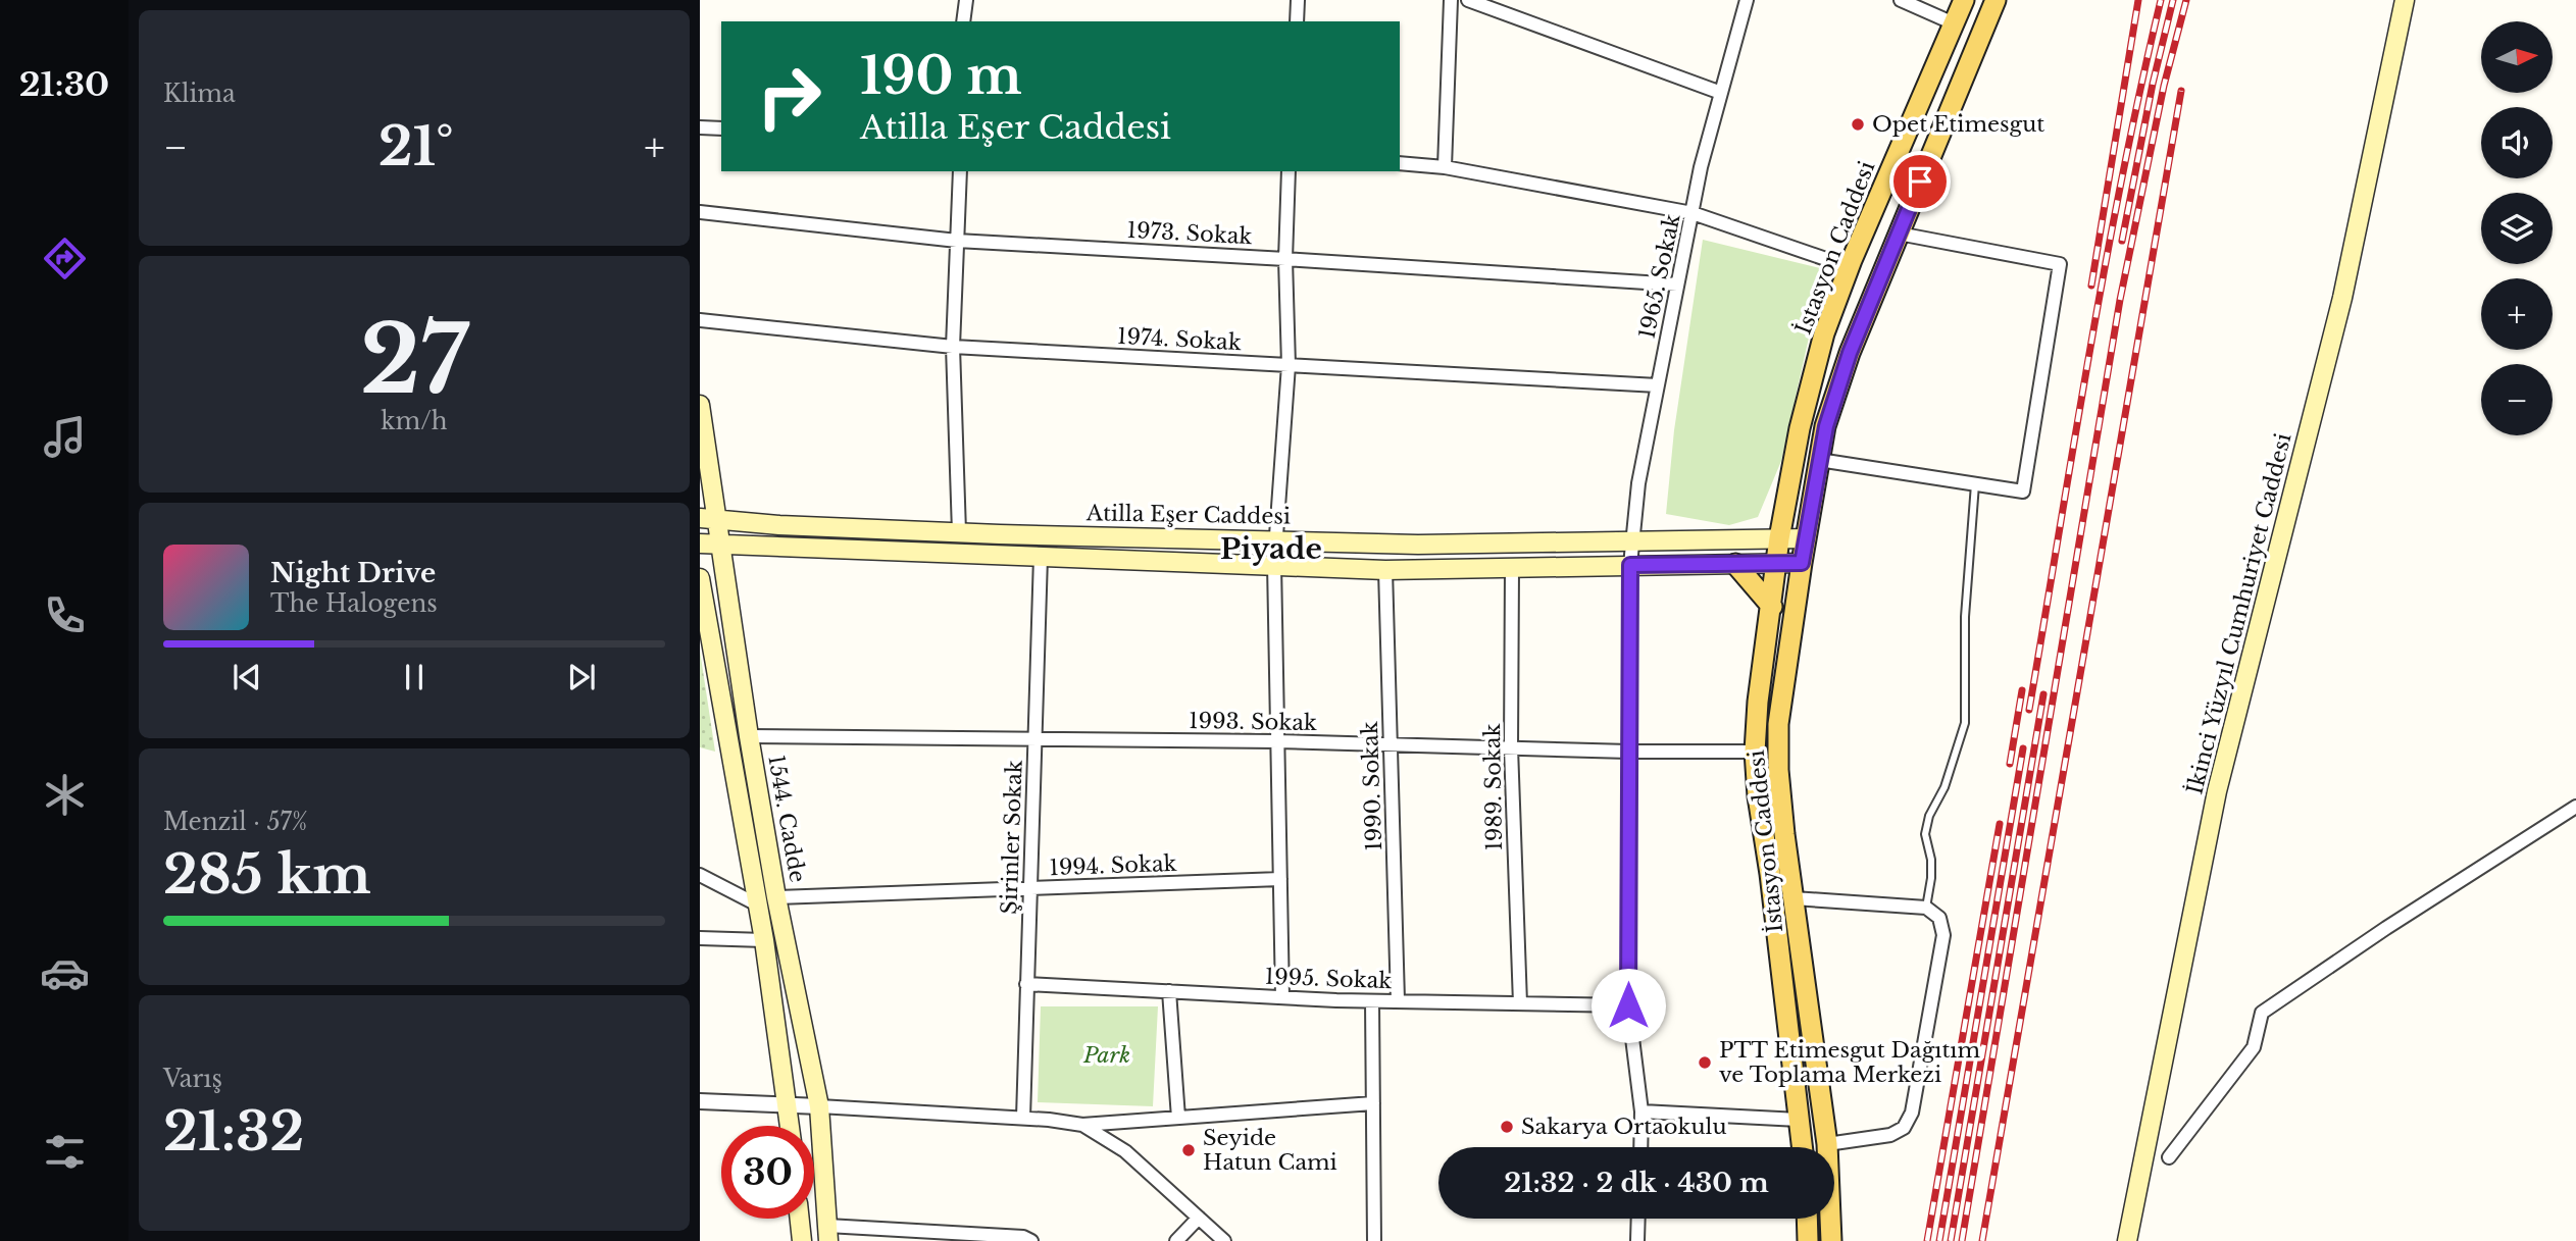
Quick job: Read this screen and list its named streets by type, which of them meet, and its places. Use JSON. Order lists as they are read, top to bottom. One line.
{"streets":{"main road":["İstasyon Caddesi","Atilla Eşer Caddesi","İkinci Yüzyıl Cumhuriyet Caddesi","1544. Cadde"],"street":["1973. Sokak","1965. Sokak","1974. Sokak","1993. Sokak","1990. Sokak","1989. Sokak","Şirinler Sokak","1994. Sokak","1995. Sokak"]},"crossings":[["1973. Sokak","1965. Sokak"],["İstasyon Caddesi","Atilla Eşer Caddesi"],["İstasyon Caddesi","1993. Sokak"],["1965. Sokak","1974. Sokak"],["1965. Sokak","Atilla Eşer Caddesi"],["1965. Sokak","1993. Sokak"],["1965. Sokak","1995. Sokak"],["Atilla Eşer Caddesi","1544. Cadde"],["1993. Sokak","1990. Sokak"],["1993. Sokak","1989. Sokak"],["1993. Sokak","1544. Cadde"],["1993. Sokak","Şirinler Sokak"],["1990. Sokak","1995. Sokak"],["1989. Sokak","1995. Sokak"],["1544. Cadde","1994. Sokak"],["Şirinler Sokak","1994. Sokak"],["Şirinler Sokak","1995. Sokak"]],"districts":["Piyade"],"parks":["Park"],"places":["Opet Etimesgut","PTT Etimesgut Dağıtım ve Toplama Merkezi","Sakarya Ortaokulu","Seyide Hatun Cami"],"north":"right","page":{"tabs":"21:30","tile":["Klima",["27","km/h"],["Menzil · 57%","285 km"],["Varış","21:32"]],"map_buttons":["+","−"],"turn":["190 m","Atilla Eşer Caddesi"],"heat":["−","21°","+"],"song":["Night Drive","The Halogens"],"limit":"30","trip":"21:32 · 2 dk · 430 m"}}
